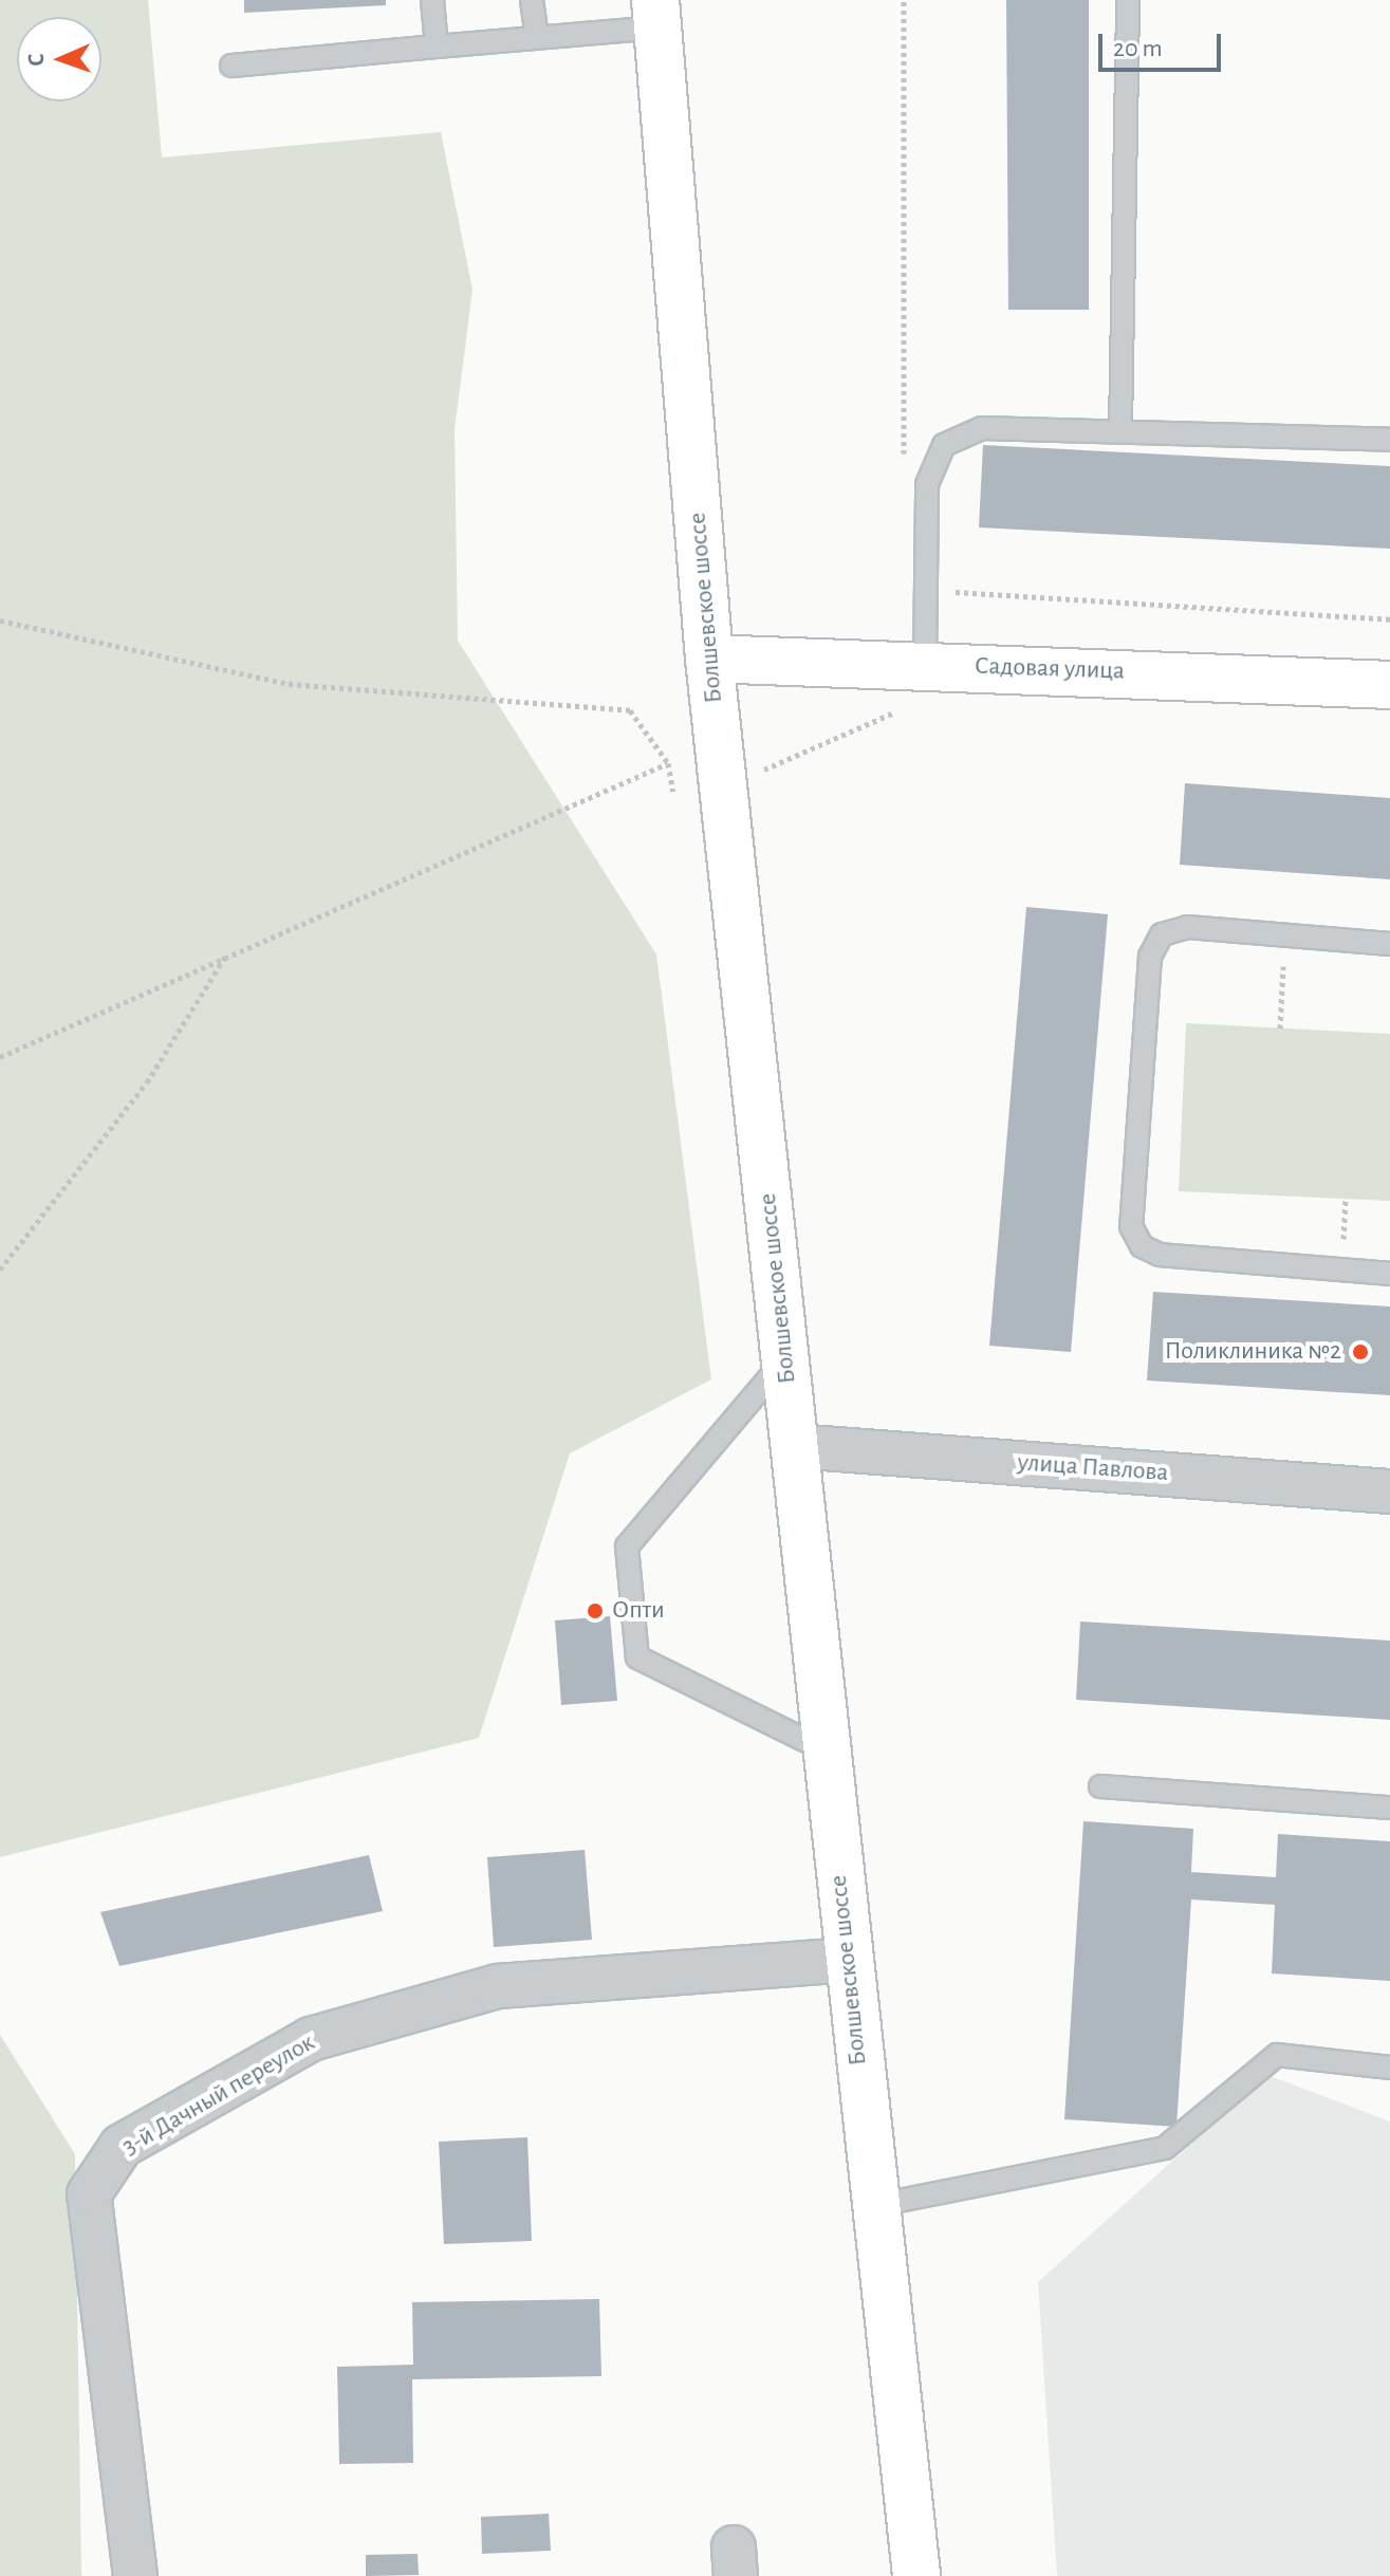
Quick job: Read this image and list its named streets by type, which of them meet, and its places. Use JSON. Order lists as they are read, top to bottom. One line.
{"streets":{"main road":["Болшевское шоссе","Садовая улица"],"street":["улица Павлова","3-й Дачный переулок"]},"crossings":[["Болшевское шоссе","Садовая улица"],["Болшевское шоссе","улица Павлова"],["Болшевское шоссе","3-й Дачный переулок"]],"places":["Поликлиника №2","Опти"],"scale_bar":"20 m","north":"left"}
